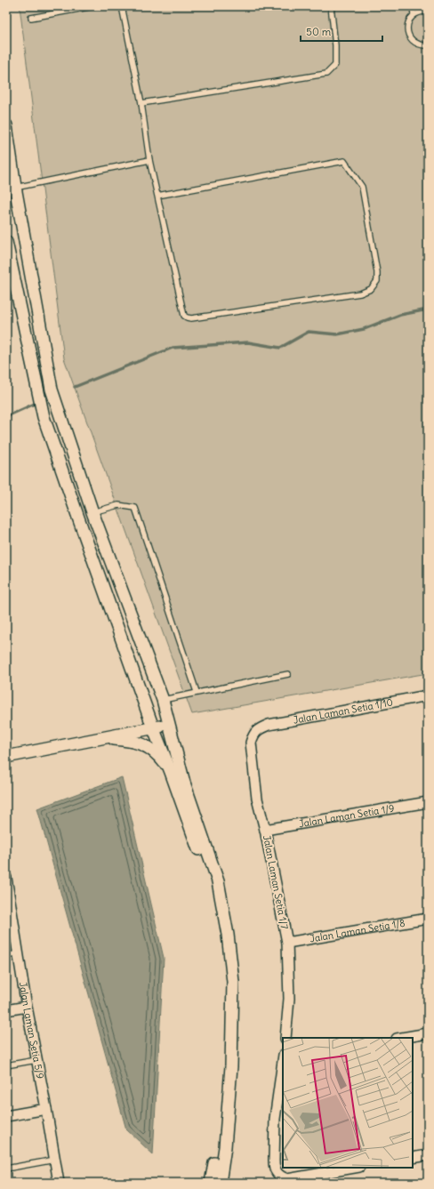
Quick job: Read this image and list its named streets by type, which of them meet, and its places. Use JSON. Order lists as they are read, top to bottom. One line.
{"streets":{"street":["Jalan Laman Setia 1/10","Jalan Laman Setia 1/9","Jalan Laman Setia 1/7","Jalan Laman Setia 1/8","Jalan Laman Setia 5/9"]},"crossings":[["Jalan Laman Setia 1/10","Jalan Laman Setia 1/7"],["Jalan Laman Setia 1/9","Jalan Laman Setia 1/7"],["Jalan Laman Setia 1/7","Jalan Laman Setia 1/8"]],"scale_bar":"50 m"}
